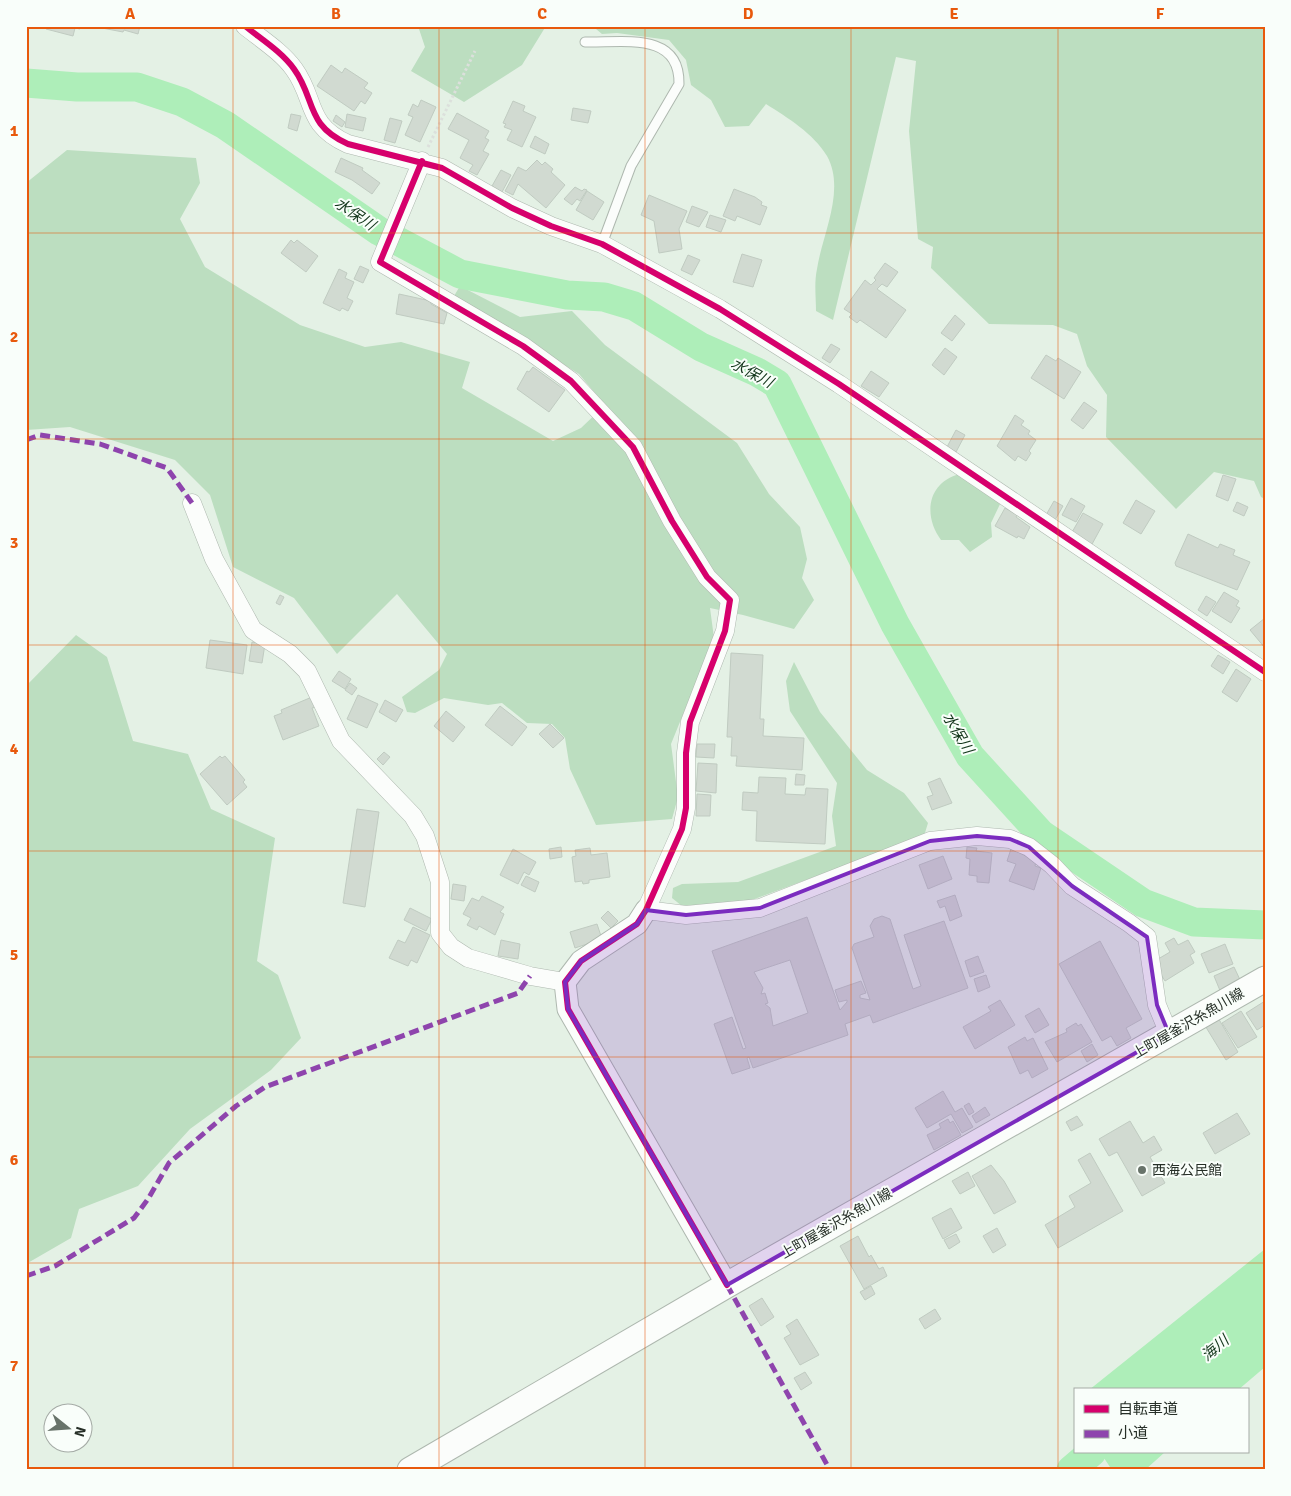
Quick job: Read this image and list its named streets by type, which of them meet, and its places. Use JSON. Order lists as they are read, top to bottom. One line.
{"streets":{"main road":["上町屋釜沢糸魚川線"]},"water":["水保川","海川"],"places":["西海公民館"],"legend":["自転車道","小道"],"north":"right","grid":{"columns":["A","B","C","D","E","F"],"rows":["1","2","3","4","5","6","7"]}}
